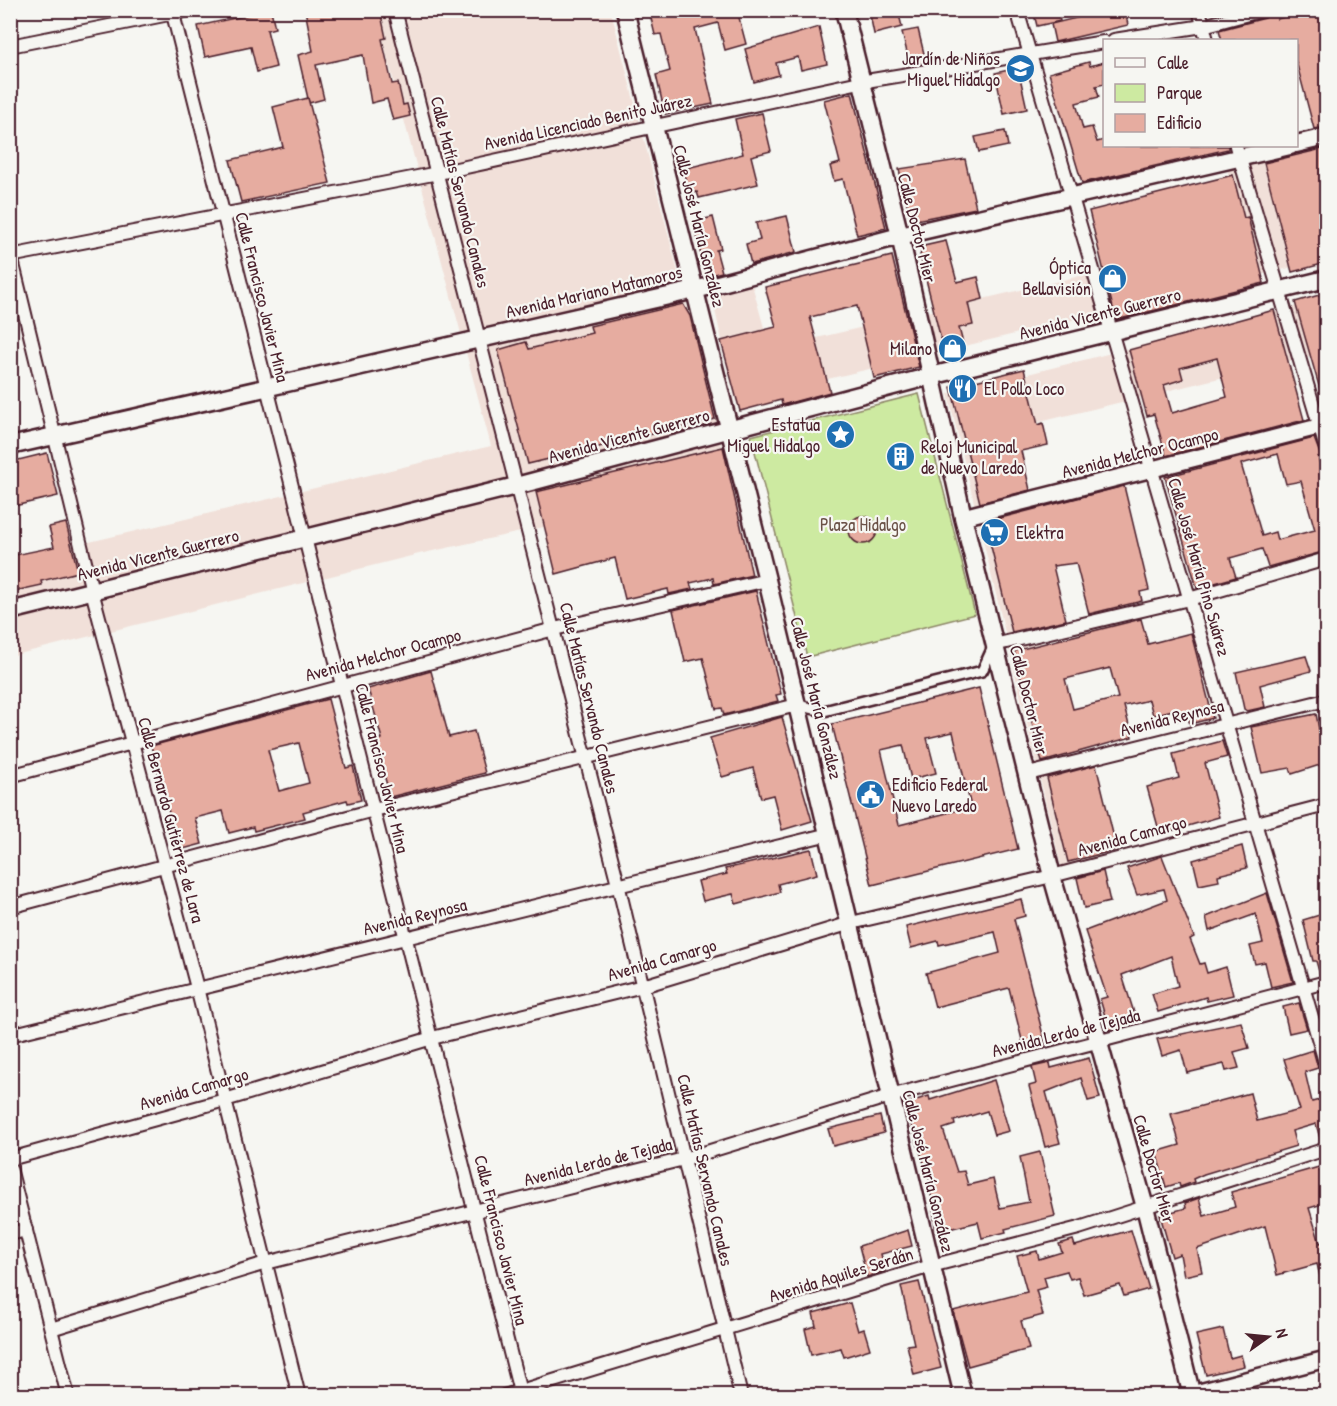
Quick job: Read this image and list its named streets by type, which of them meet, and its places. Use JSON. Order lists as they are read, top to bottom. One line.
{"streets":{"main road":["Calle José María González","Calle Doctor Mier","Avenida Mariano Matamoros","Avenida Vicente Guerrero"],"street":["Avenida Licenciado Benito Juárez","Calle Matías Servando Canales","Calle Francisco Javier Mina","Avenida Melchor Ocampo","Calle José María Pino Suárez","Avenida Reynosa","Calle Bernardo Gutiérrez de Lara","Avenida Camargo","Avenida Lerdo de Tejada","Avenida Aquiles Serdán"]},"crossings":[["Avenida Licenciado Benito Juárez","Calle Matías Servando Canales"],["Avenida Licenciado Benito Juárez","Calle José María González"],["Avenida Licenciado Benito Juárez","Calle Doctor Mier"],["Avenida Licenciado Benito Juárez","Calle Francisco Javier Mina"],["Avenida Licenciado Benito Juárez","Calle José María Pino Suárez"],["Avenida Licenciado Benito Juárez","Calle Bernardo Gutiérrez de Lara"],["Calle Matías Servando Canales","Avenida Mariano Matamoros"],["Calle Matías Servando Canales","Avenida Vicente Guerrero"],["Calle Matías Servando Canales","Avenida Melchor Ocampo"],["Calle Matías Servando Canales","Avenida Reynosa"],["Calle Matías Servando Canales","Avenida Camargo"],["Calle Matías Servando Canales","Avenida Lerdo de Tejada"],["Calle Matías Servando Canales","Avenida Aquiles Serdán"],["Calle José María González","Avenida Mariano Matamoros"],["Calle José María González","Avenida Vicente Guerrero"],["Calle José María González","Avenida Melchor Ocampo"],["Calle José María González","Avenida Reynosa"],["Calle José María González","Avenida Camargo"],["Calle José María González","Avenida Lerdo de Tejada"],["Calle José María González","Avenida Aquiles Serdán"],["Calle Doctor Mier","Avenida Mariano Matamoros"],["Calle Doctor Mier","Avenida Vicente Guerrero"],["Calle Doctor Mier","Avenida Melchor Ocampo"],["Calle Doctor Mier","Avenida Reynosa"],["Calle Doctor Mier","Avenida Camargo"],["Calle Doctor Mier","Avenida Lerdo de Tejada"],["Calle Doctor Mier","Avenida Aquiles Serdán"],["Avenida Mariano Matamoros","Calle Francisco Javier Mina"],["Avenida Mariano Matamoros","Calle José María Pino Suárez"],["Avenida Mariano Matamoros","Calle Bernardo Gutiérrez de Lara"],["Calle Francisco Javier Mina","Avenida Vicente Guerrero"],["Calle Francisco Javier Mina","Avenida Melchor Ocampo"],["Calle Francisco Javier Mina","Avenida Reynosa"],["Calle Francisco Javier Mina","Avenida Camargo"],["Calle Francisco Javier Mina","Avenida Lerdo de Tejada"],["Calle Francisco Javier Mina","Avenida Aquiles Serdán"],["Avenida Vicente Guerrero","Calle José María Pino Suárez"],["Avenida Vicente Guerrero","Calle Bernardo Gutiérrez de Lara"],["Avenida Melchor Ocampo","Calle José María Pino Suárez"],["Avenida Melchor Ocampo","Calle Bernardo Gutiérrez de Lara"],["Calle José María Pino Suárez","Avenida Reynosa"],["Calle José María Pino Suárez","Avenida Camargo"],["Calle José María Pino Suárez","Avenida Lerdo de Tejada"],["Avenida Reynosa","Calle Bernardo Gutiérrez de Lara"],["Calle Bernardo Gutiérrez de Lara","Avenida Camargo"],["Calle Bernardo Gutiérrez de Lara","Avenida Lerdo de Tejada"]],"parks":["Plaza Hidalgo"],"places":{"school or university":["Jardín de Niños Miguel Hidalgo"],"shop":["Óptica Bellavisión","Milano"],"restaurant":["El Pollo Loco"],"place":["Estatua Miguel Hidalgo"],"building":["Reloj Municipal de Nuevo Laredo"],"supermarket":["Elektra"],"public building":["Edificio Federal Nuevo Laredo"]},"legend":["Calle","Parque","Edificio"],"north":"right"}
